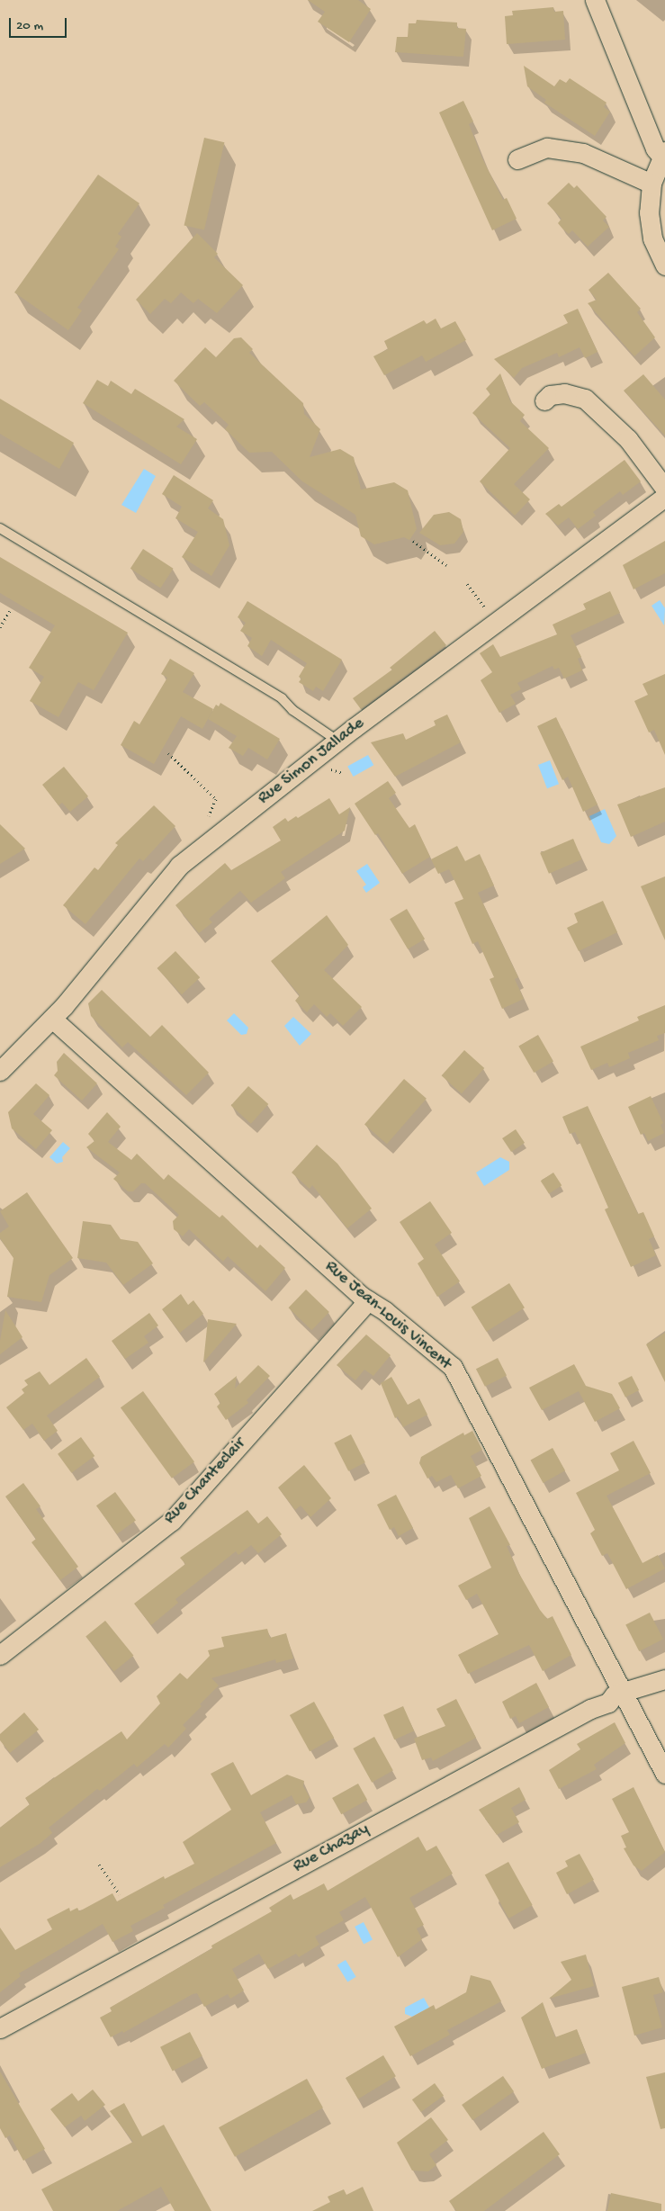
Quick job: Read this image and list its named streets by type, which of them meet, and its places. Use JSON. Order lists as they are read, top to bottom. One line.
{"streets":{"street":["Rue Simon Jallade","Rue Jean-Louis Vincent","Rue Chanteclair","Rue Chazay"]},"crossings":[["Rue Simon Jallade","Rue Jean-Louis Vincent"],["Rue Jean-Louis Vincent","Rue Chanteclair"],["Rue Jean-Louis Vincent","Rue Chazay"]],"scale_bar":"20 m"}
